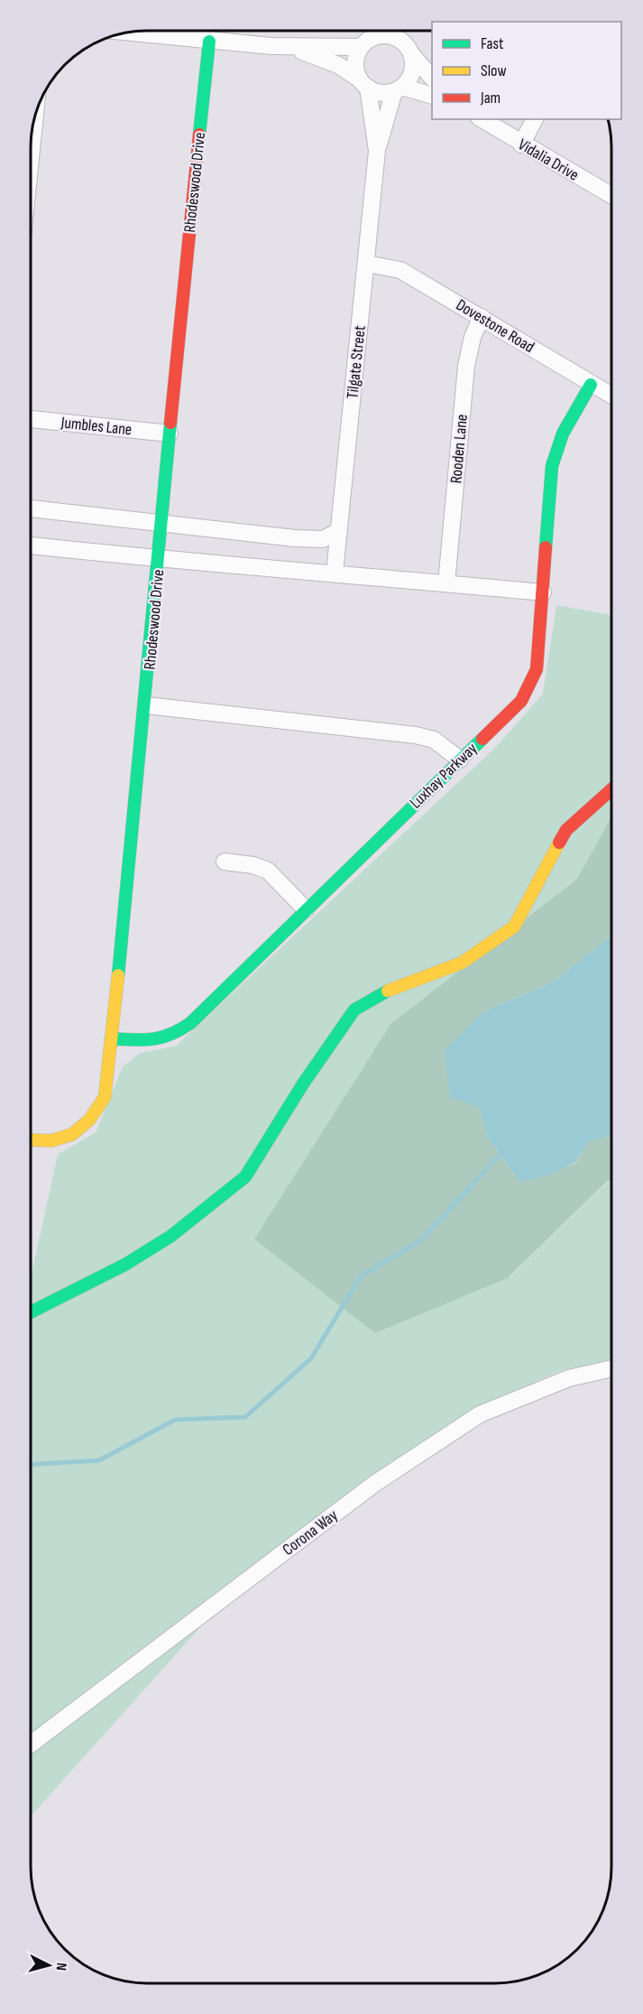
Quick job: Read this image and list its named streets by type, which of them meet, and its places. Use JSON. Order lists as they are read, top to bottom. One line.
{"streets":{"street":["Vidalia Drive","Rhodeswood Drive","Dovestone Road","Tilgate Street","Jumbles Lane","Rooden Lane","Luxhay Parkway","Corona Way"]},"crossings":[["Rhodeswood Drive","Jumbles Lane"],["Rhodeswood Drive","Luxhay Parkway"],["Dovestone Road","Tilgate Street"],["Dovestone Road","Rooden Lane"],["Dovestone Road","Luxhay Parkway"]],"legend":["Fast","Slow","Jam"],"north":"right"}
